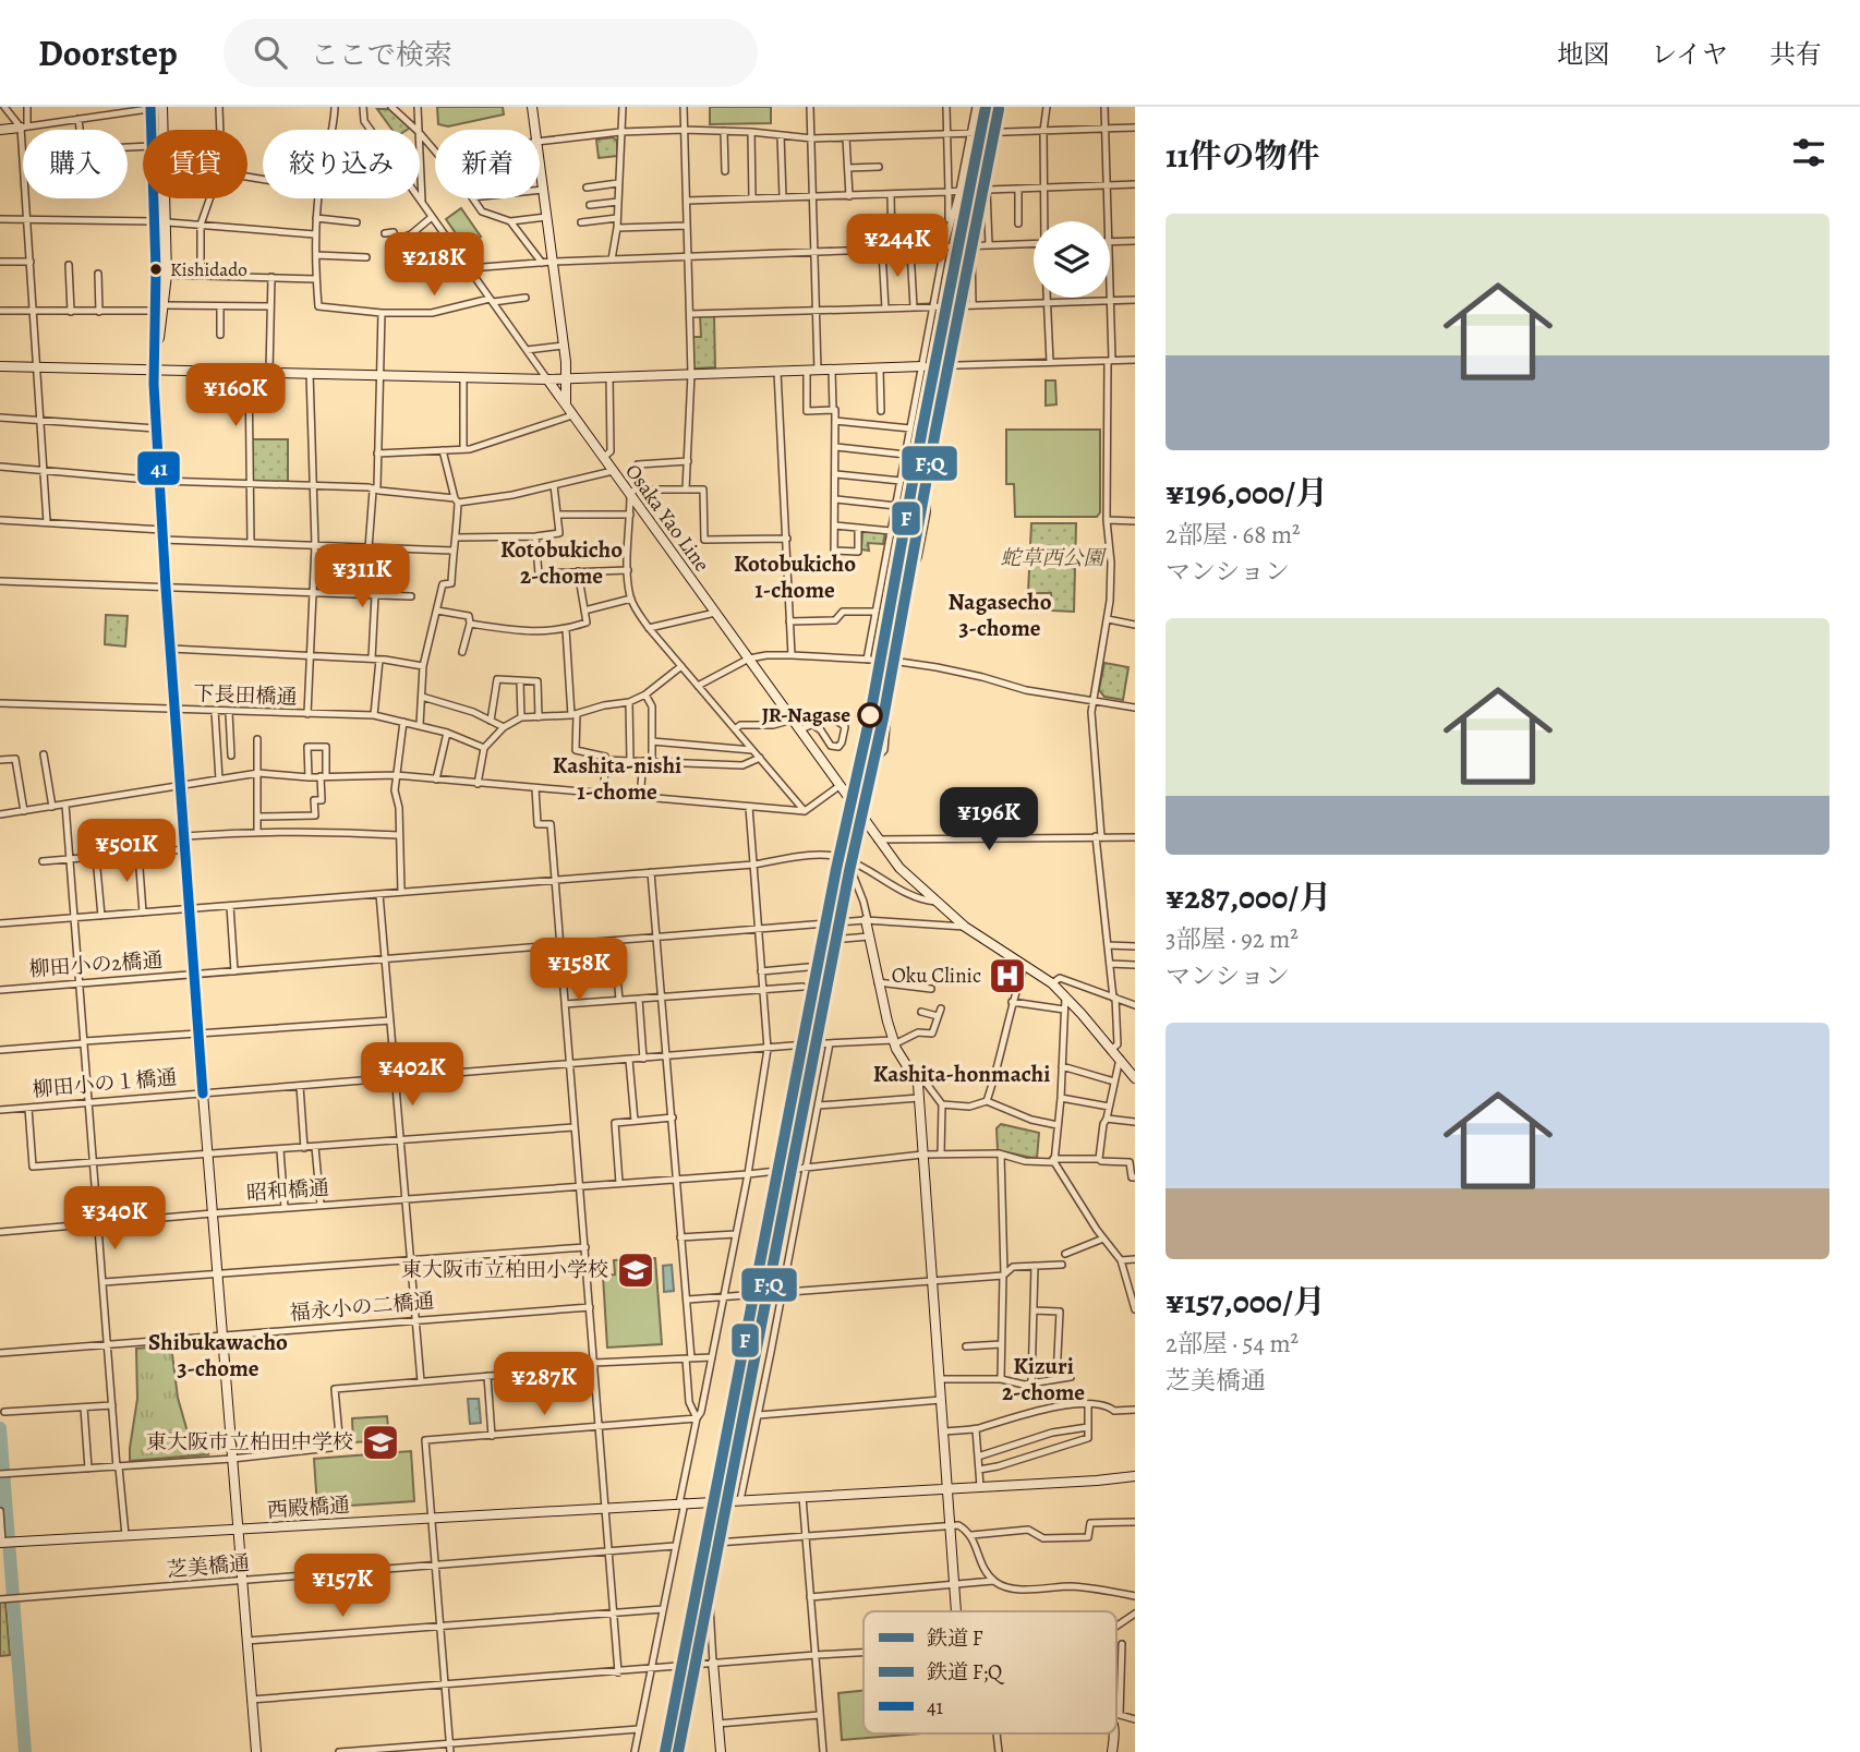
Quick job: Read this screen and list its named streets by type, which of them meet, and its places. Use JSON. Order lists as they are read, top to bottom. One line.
{"streets":{"street":["Osaka Yao Line","下長田橋通","柳田小の2橋通","柳田小の１橋通","昭和橋通","福永小の二橋通","西殿橋通","芝美橋通"]},"crossings":[["Osaka Yao Line","柳田小の2橋通"]],"districts":["Kotobukicho 2-chome","Kotobukicho 1-chome","Nagasecho 3-chome","Kashita-nishi 1-chome","Kashita-honmachi","Shibukawacho 3-chome","Kizuri 2-chome"],"parks":["蛇草西公園"],"places":{"other":["Kishidado","JR-Nagase"],"hospital":["Oku Clinic"],"school or university":["東大阪市立柏田小学校","東大阪市立柏田中学校"]},"lines":["rail line F","transit line 41","rail line F;Q"],"legend":["鉄道 F","鉄道 F;Q","41"],"page":{"header":"Doorstep","search":"ここで検索","nav":["地図","レイヤ","共有"],"heading":"11件の物件","chip":["購入","賃貸","絞り込み","新着"],"list":[{"name":"¥196,000/月","note":"2部屋 · 68 m² · マンション"},{"name":"¥287,000/月","note":"3部屋 · 92 m² · マンション"},{"name":"¥157,000/月","note":"2部屋 · 54 m² · 芝美橋通"}],"price":["¥244K","¥218K","¥160K","¥311K","¥196K","¥501K","¥158K","¥402K","¥340K","¥287K","¥157K"]}}
